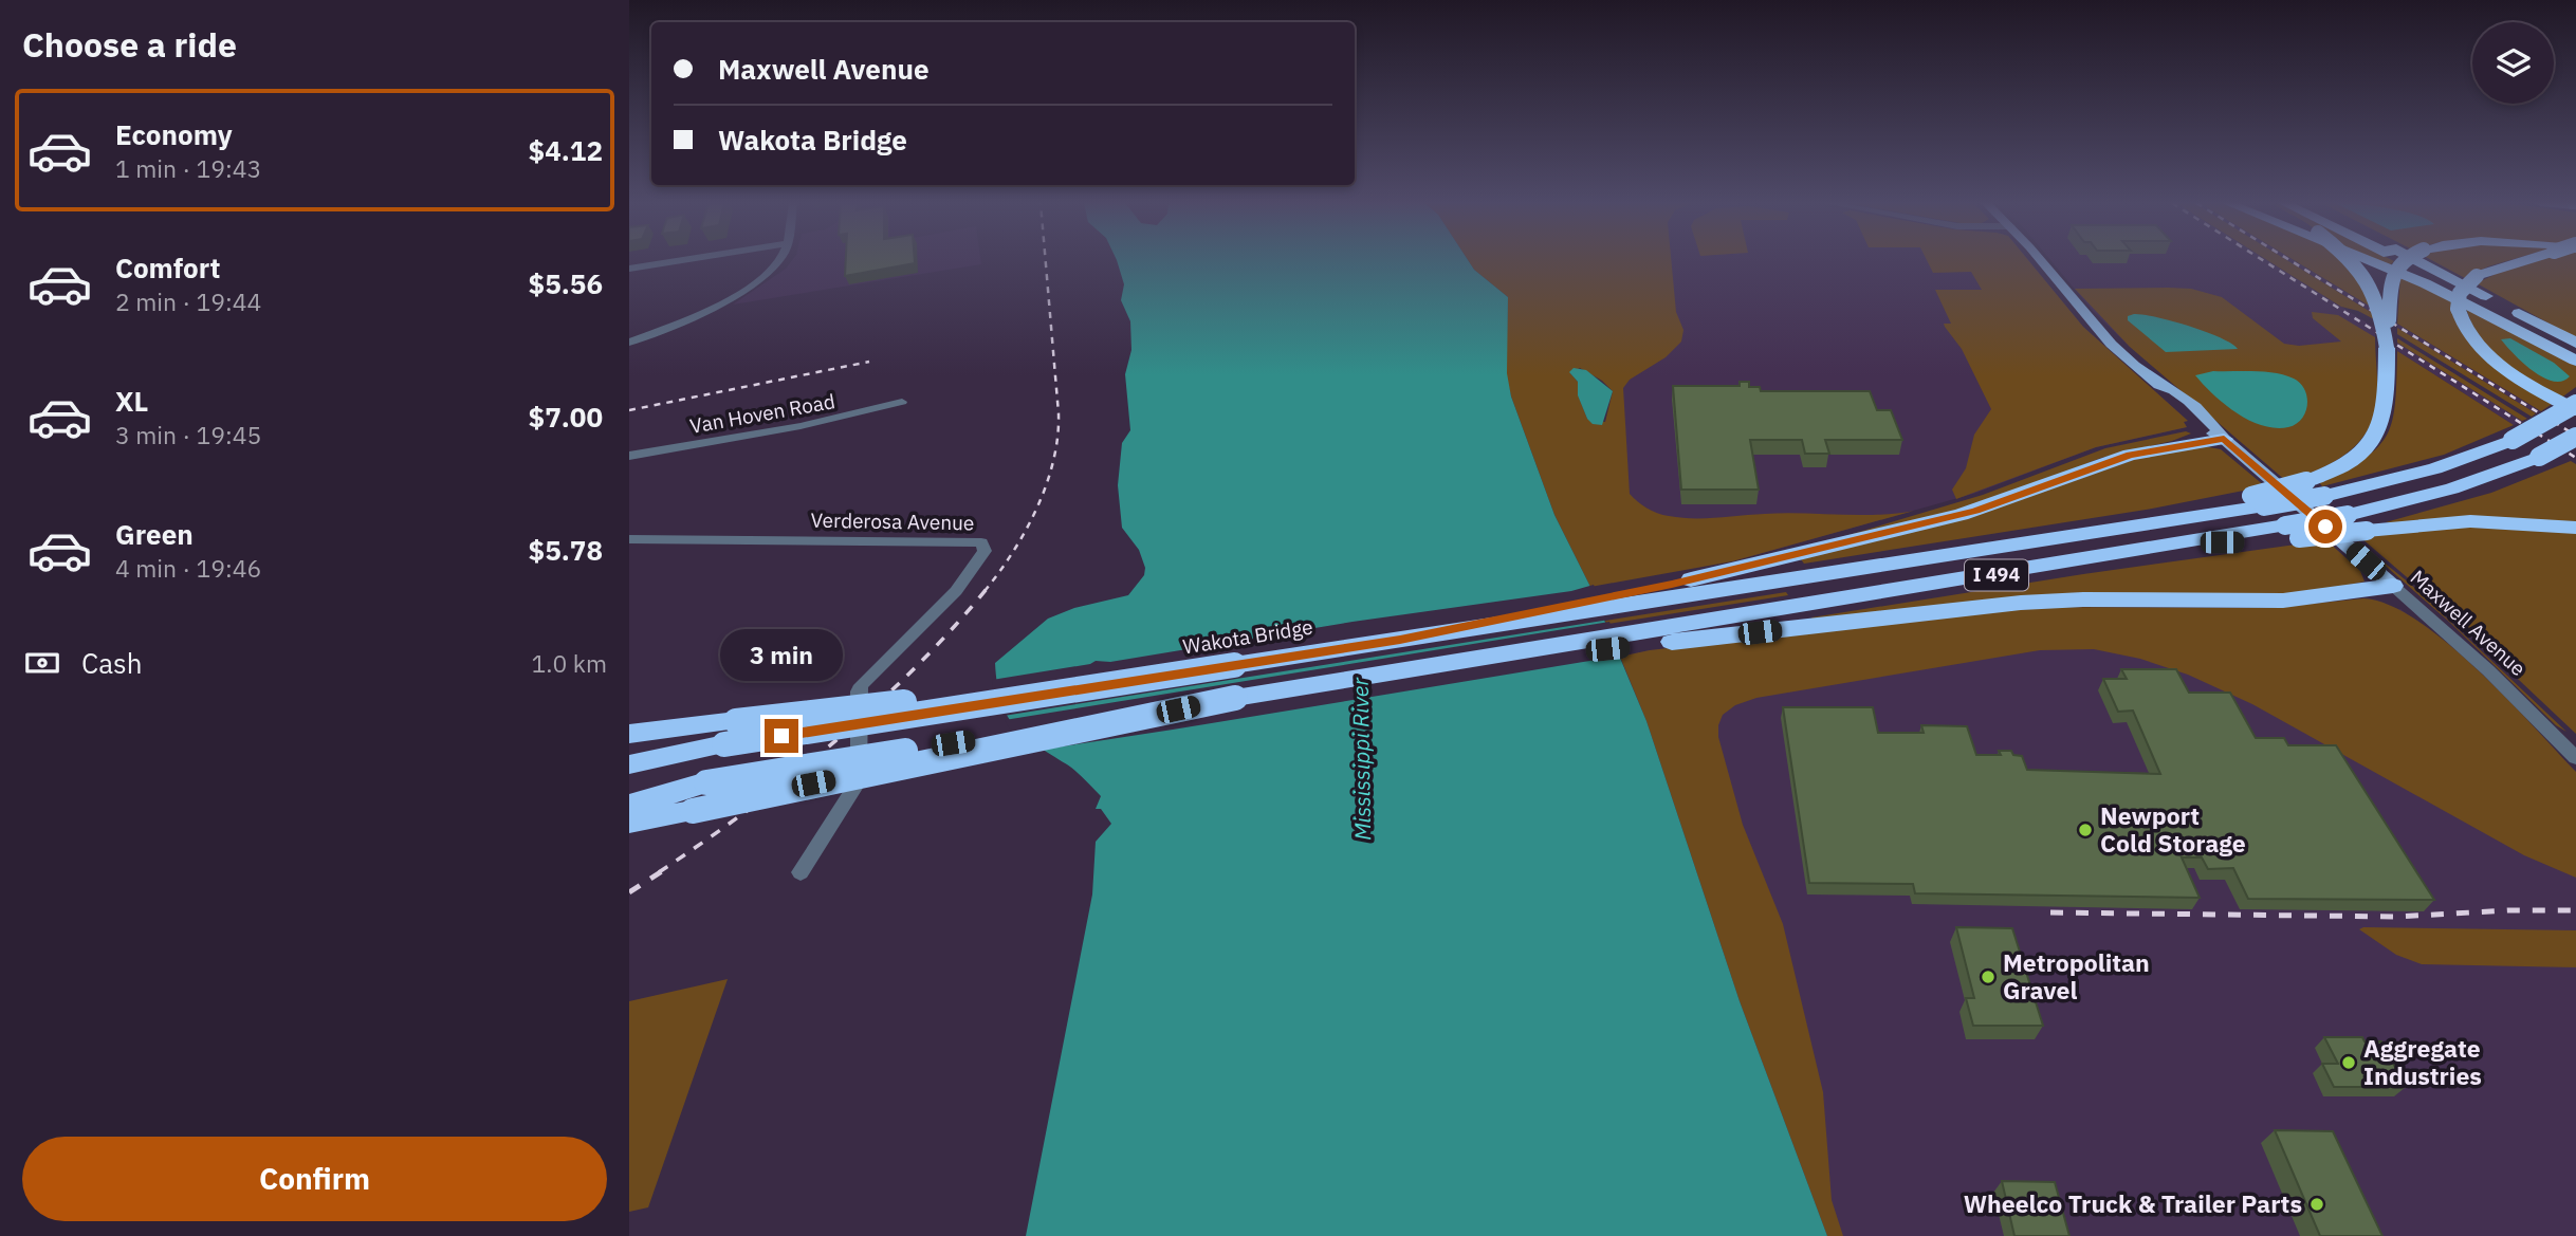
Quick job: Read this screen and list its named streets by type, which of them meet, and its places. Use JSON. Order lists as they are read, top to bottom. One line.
{"streets":{"highway":["I 494","Wakota Bridge"],"main road":["Maxwell Avenue"],"street":["Van Hoven Road","Verderosa Avenue"]},"crossings":[["I 494","Wakota Bridge"]],"water":["Mississippi River"],"places":["Newport Cold Storage","Metropolitan Gravel","Aggregate Industries","Wheelco Truck & Trailer Parts"],"page":{"heading":"Choose a ride","banner":["Maxwell Avenue","Wakota Bridge"],"list":[{"name":"Economy","note":"1 min · 19:43","value":"$4.12"},{"name":"Comfort","note":"2 min · 19:44","value":"$5.56"},{"name":"XL","note":"3 min · 19:45","value":"$7.00"},{"name":"Green","note":"4 min · 19:46","value":"$5.78"}],"pay":["Cash","1.0 km"],"bubble":"3 min","buttons":"Confirm"}}
